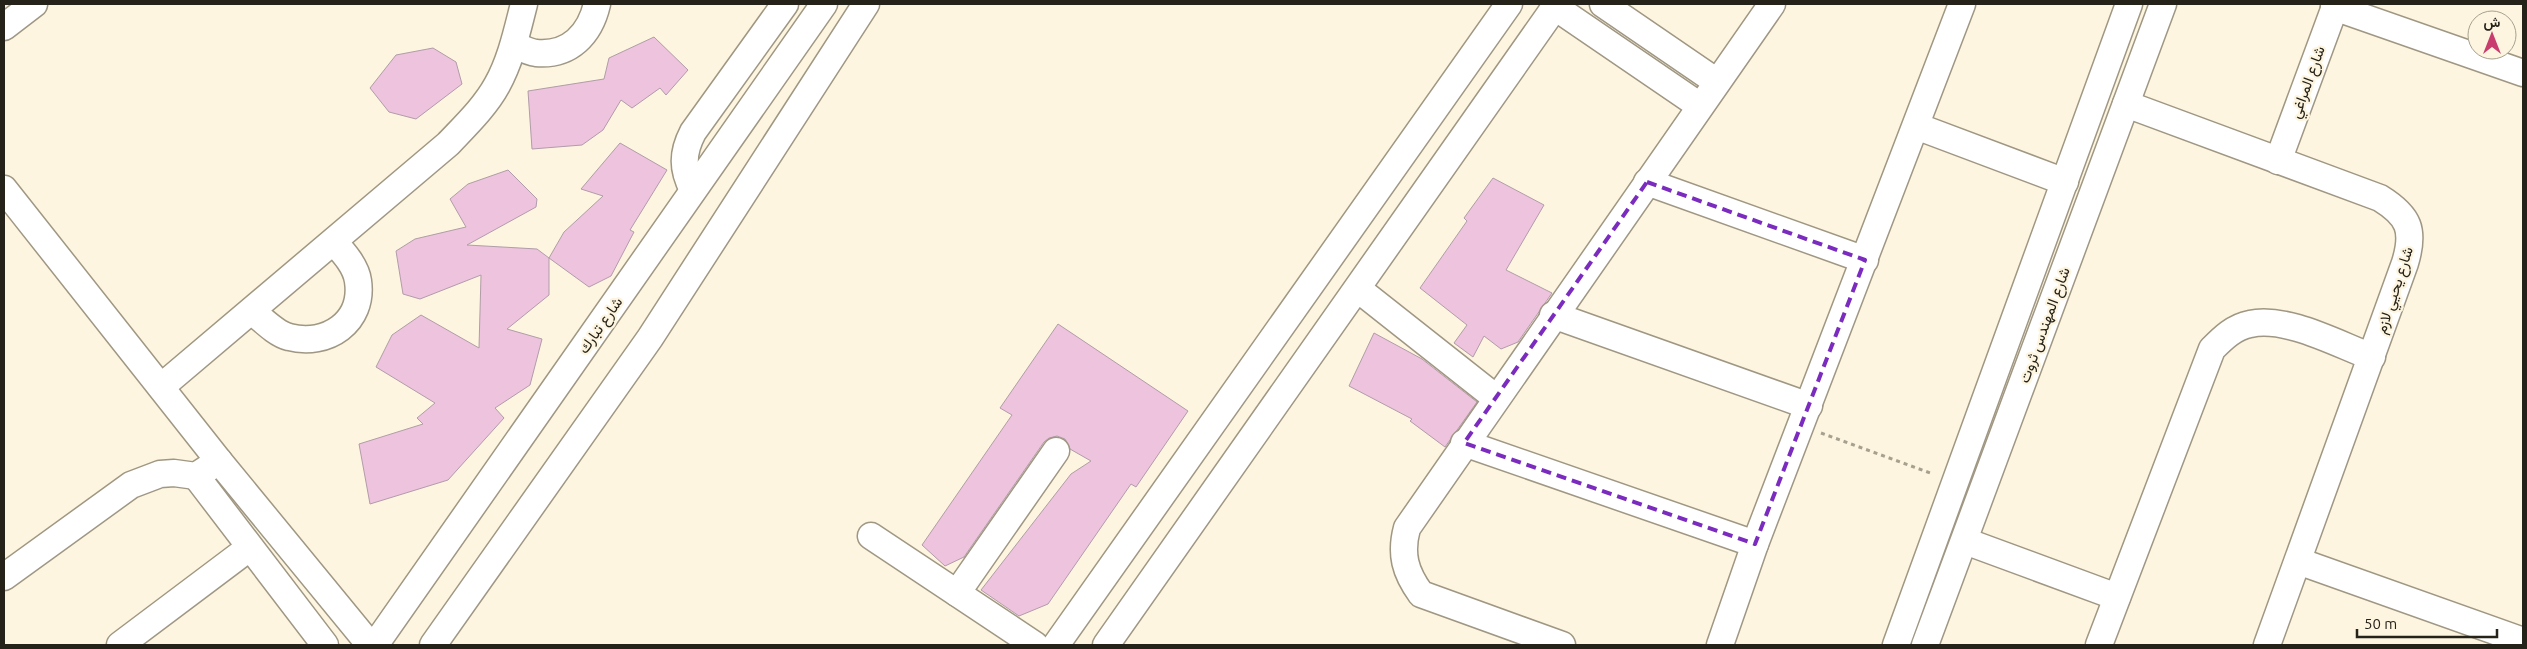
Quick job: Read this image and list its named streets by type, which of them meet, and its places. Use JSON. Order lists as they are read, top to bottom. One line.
{"streets":{"street":["شارع المراغي","شارع يحيي لازم","شارع تبارك","شارع المهندس ثروت"]},"crossings":[["شارع المراغي","شارع يحيي لازم"],["شارع يحيي لازم","شارع المهندس ثروت"]],"scale_bar":"50 m","north":"top"}
